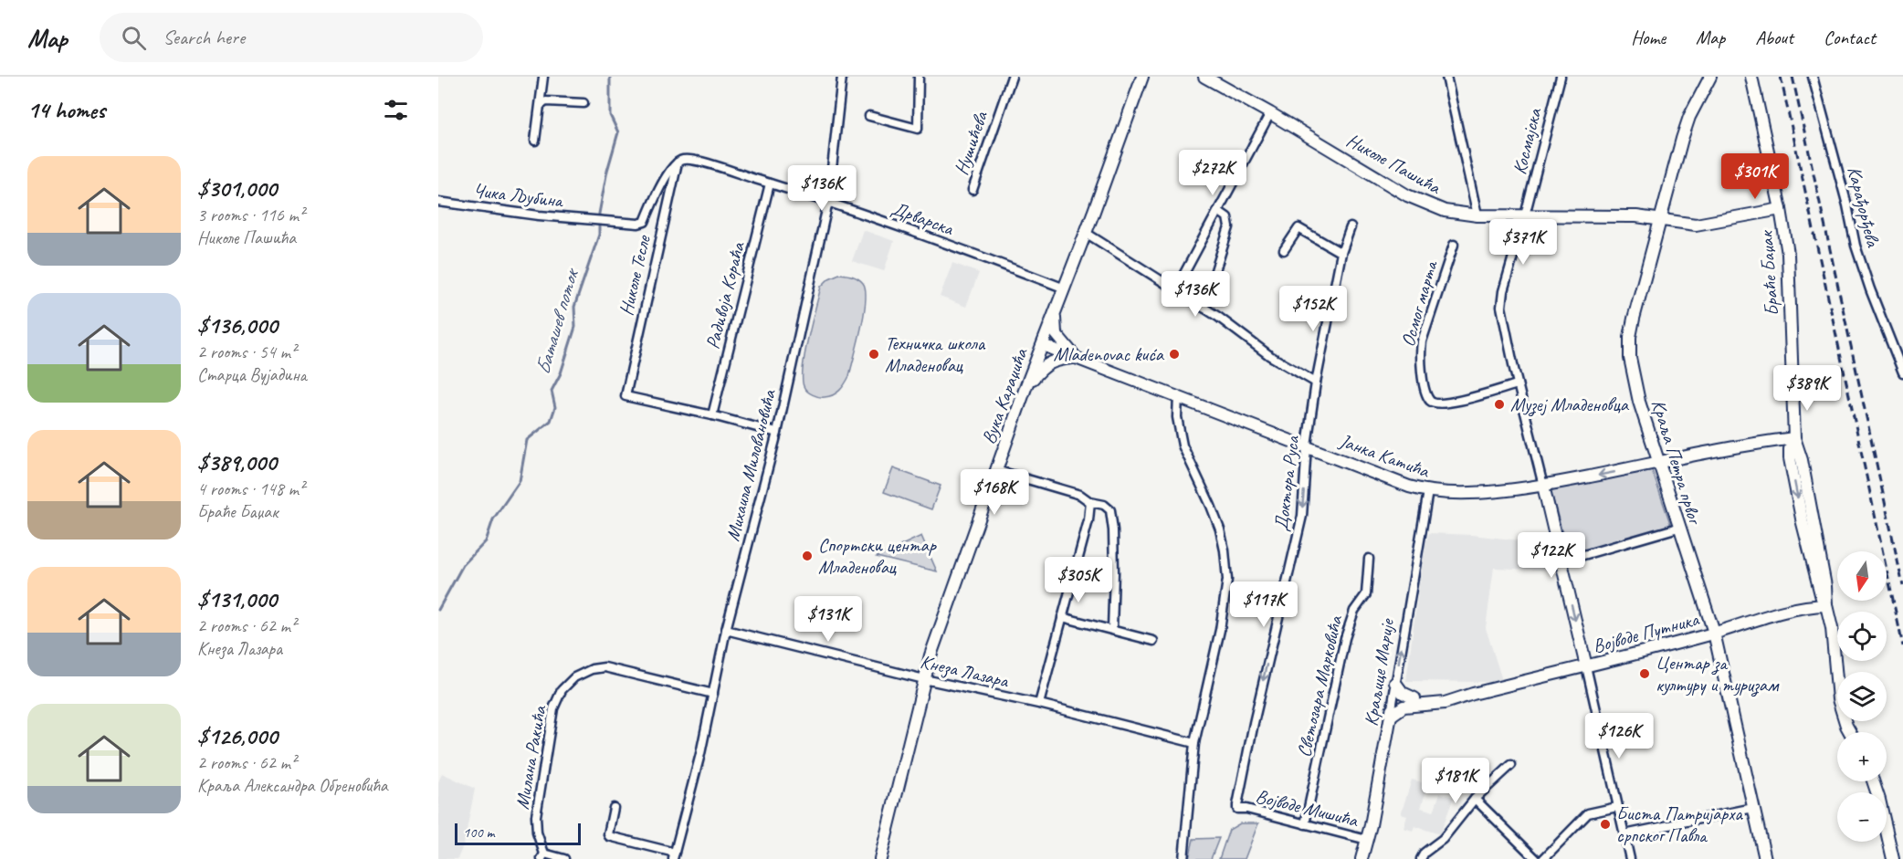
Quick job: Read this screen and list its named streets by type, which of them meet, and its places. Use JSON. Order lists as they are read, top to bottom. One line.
{"streets":{"street":["Космајска","Нушићева","Николе Пашића","Чика Љубина","Карађорђева","Дрварска","Браће Баџак","Николе Тесле","Радивоја Кораћа","Осмог марта","Вука Караџића","Јанка Катића","Краља Петра првог","Михаила Миловановића","Доктора Руса","Војводе Путника","Кнеза Лазара","Краљице Марије","Светозара Марковића","Милана Ракића","Војводе Мишића"]},"crossings":[["Космајска","Николе Пашића"],["Космајска","Осмог марта"],["Космајска","Јанка Катића"],["Николе Пашића","Браће Баџак"],["Николе Пашића","Краља Петра првог"],["Чика Љубина","Дрварска"],["Чика Љубина","Николе Тесле"],["Дрварска","Николе Тесле"],["Дрварска","Радивоја Кораћа"],["Дрварска","Вука Караџића"],["Дрварска","Михаила Миловановића"],["Браће Баџак","Јанка Катића"],["Браће Баџак","Војводе Путника"],["Николе Тесле","Радивоја Кораћа"],["Вука Караџића","Јанка Катића"],["Вука Караџића","Кнеза Лазара"],["Јанка Катића","Краља Петра првог"],["Јанка Катића","Доктора Руса"],["Јанка Катића","Краљице Марије"],["Краља Петра првог","Војводе Путника"],["Михаила Миловановића","Кнеза Лазара"],["Михаила Миловановића","Милана Ракића"],["Доктора Руса","Војводе Мишића"],["Војводе Путника","Краљице Марије"],["Краљице Марије","Војводе Мишића"],["Светозара Марковића","Војводе Мишића"]],"one_way":["Краљице Марије"],"water":["Баташев поток"],"places":["Техничка школа Младеновац","Mladenovac kuća","Музеј Младеновца","Спортски центар Младеновац","Центар за културу и туризам","Биста Патријарха српског Павла"],"scale_bar":"100 m","north":"bottom","page":{"header":"Map","search":"Search here","nav":["Home","Map","About","Contact"],"heading":"14 homes","list":[{"name":"$301,000","note":"3 rooms · 116 m² · Николе Пашића"},{"name":"$136,000","note":"2 rooms · 54 m² · Старца Вујадина"},{"name":"$389,000","note":"4 rooms · 148 m² · Браће Баџак"},{"name":"$131,000","note":"2 rooms · 62 m² · Кнеза Лазара"},{"name":"$126,000","note":"2 rooms · 62 m² · Краља Александра Обреновића"}],"price":["$272K","$301K","$136K","$371K","$136K","$152K","$389K","$168K","$122K","$305K","$117K","$131K","$126K","$181K"],"map_buttons":["+","−"],"scale":"100 m"}}
